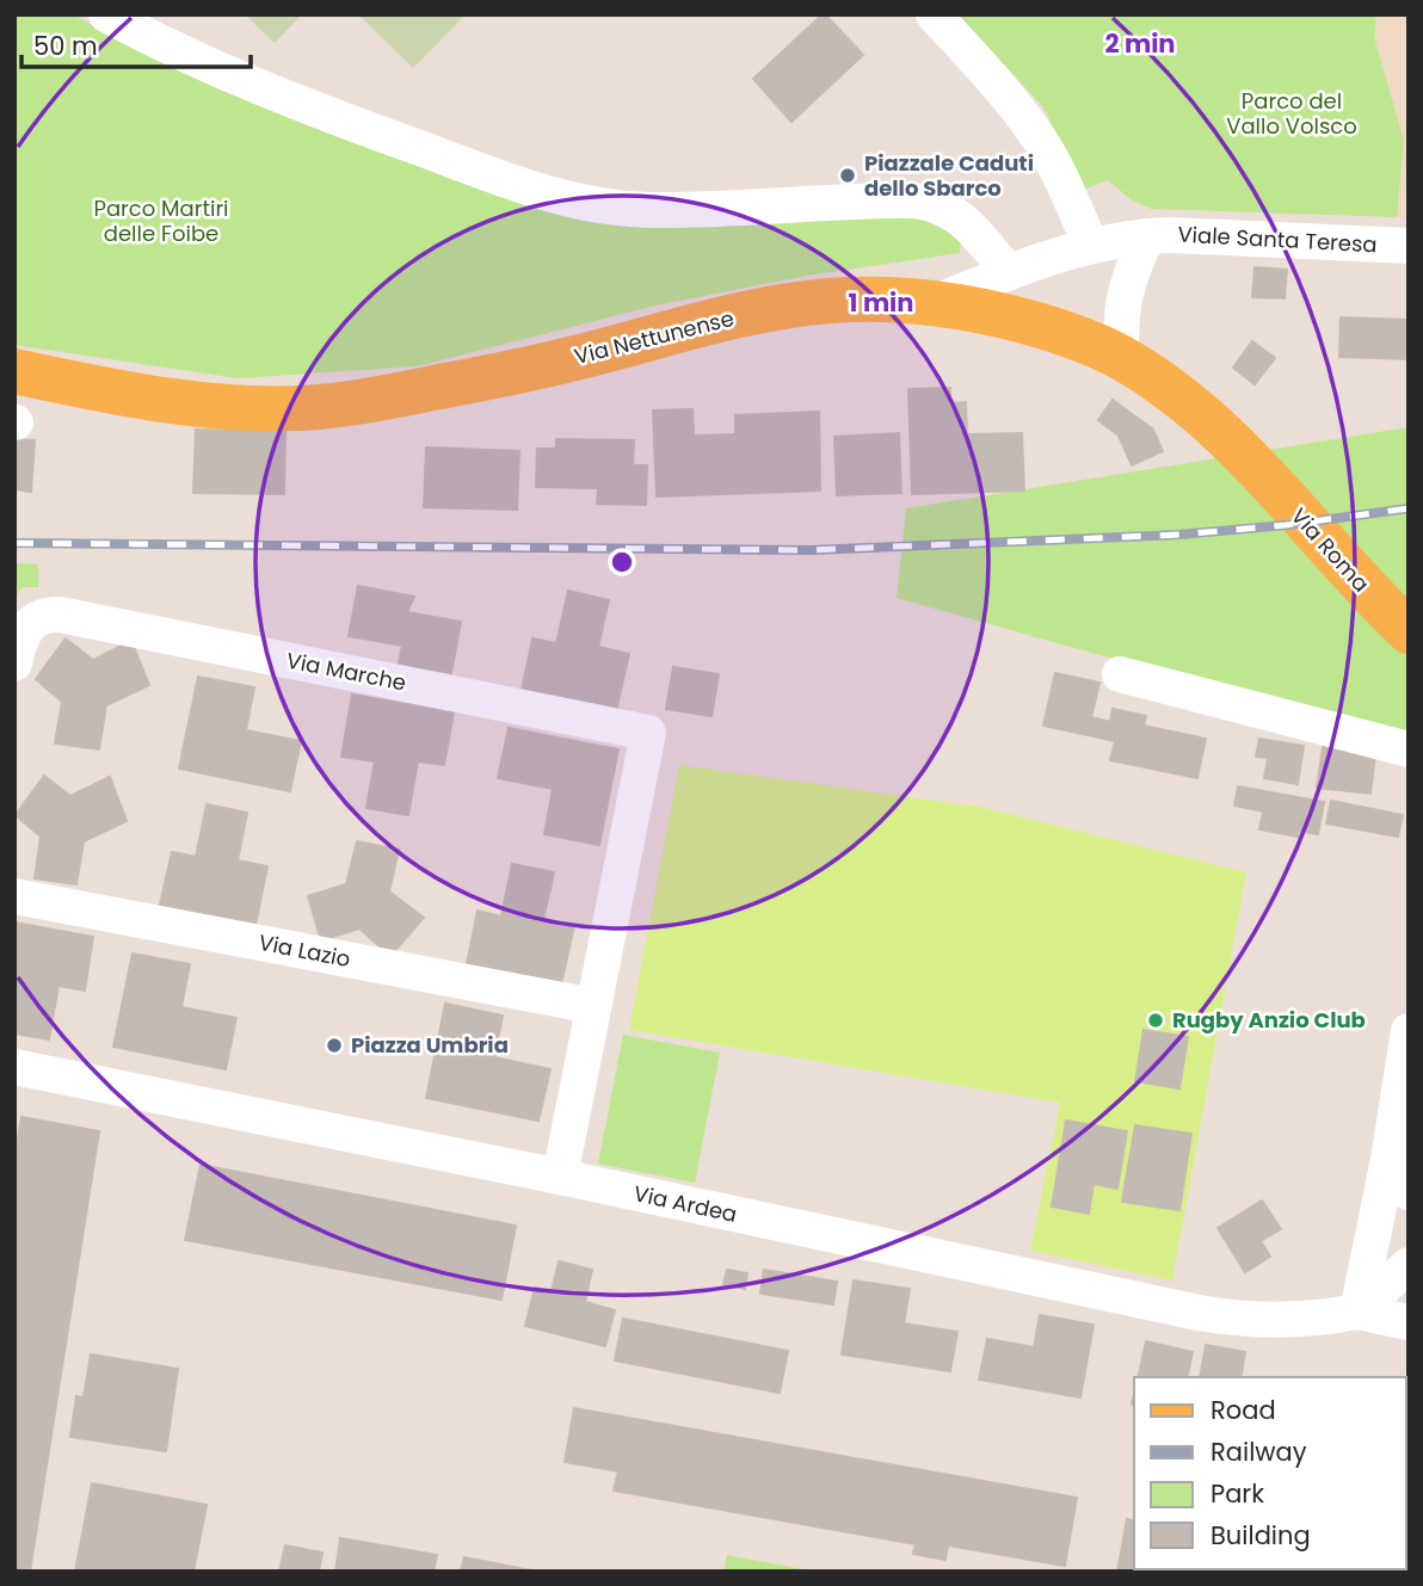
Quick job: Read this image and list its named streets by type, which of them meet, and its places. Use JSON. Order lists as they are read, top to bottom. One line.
{"streets":{"main road":["Via Nettunense","Via Roma"],"street":["Viale Santa Teresa","Via Marche","Via Lazio","Via Ardea"]},"crossings":[["Viale Santa Teresa","Via Nettunense"],["Via Nettunense","Via Roma"],["Via Marche","Via Lazio"]],"parks":["Parco del Vallo Volsco","Parco Martiri delle Foibe"],"places":["Piazzale Caduti dello Sbarco","Rugby Anzio Club","Piazza Umbria"],"legend":["Road","Railway","Park","Building"],"scale_bar":"50 m","rings":["2 min","1 min"]}
